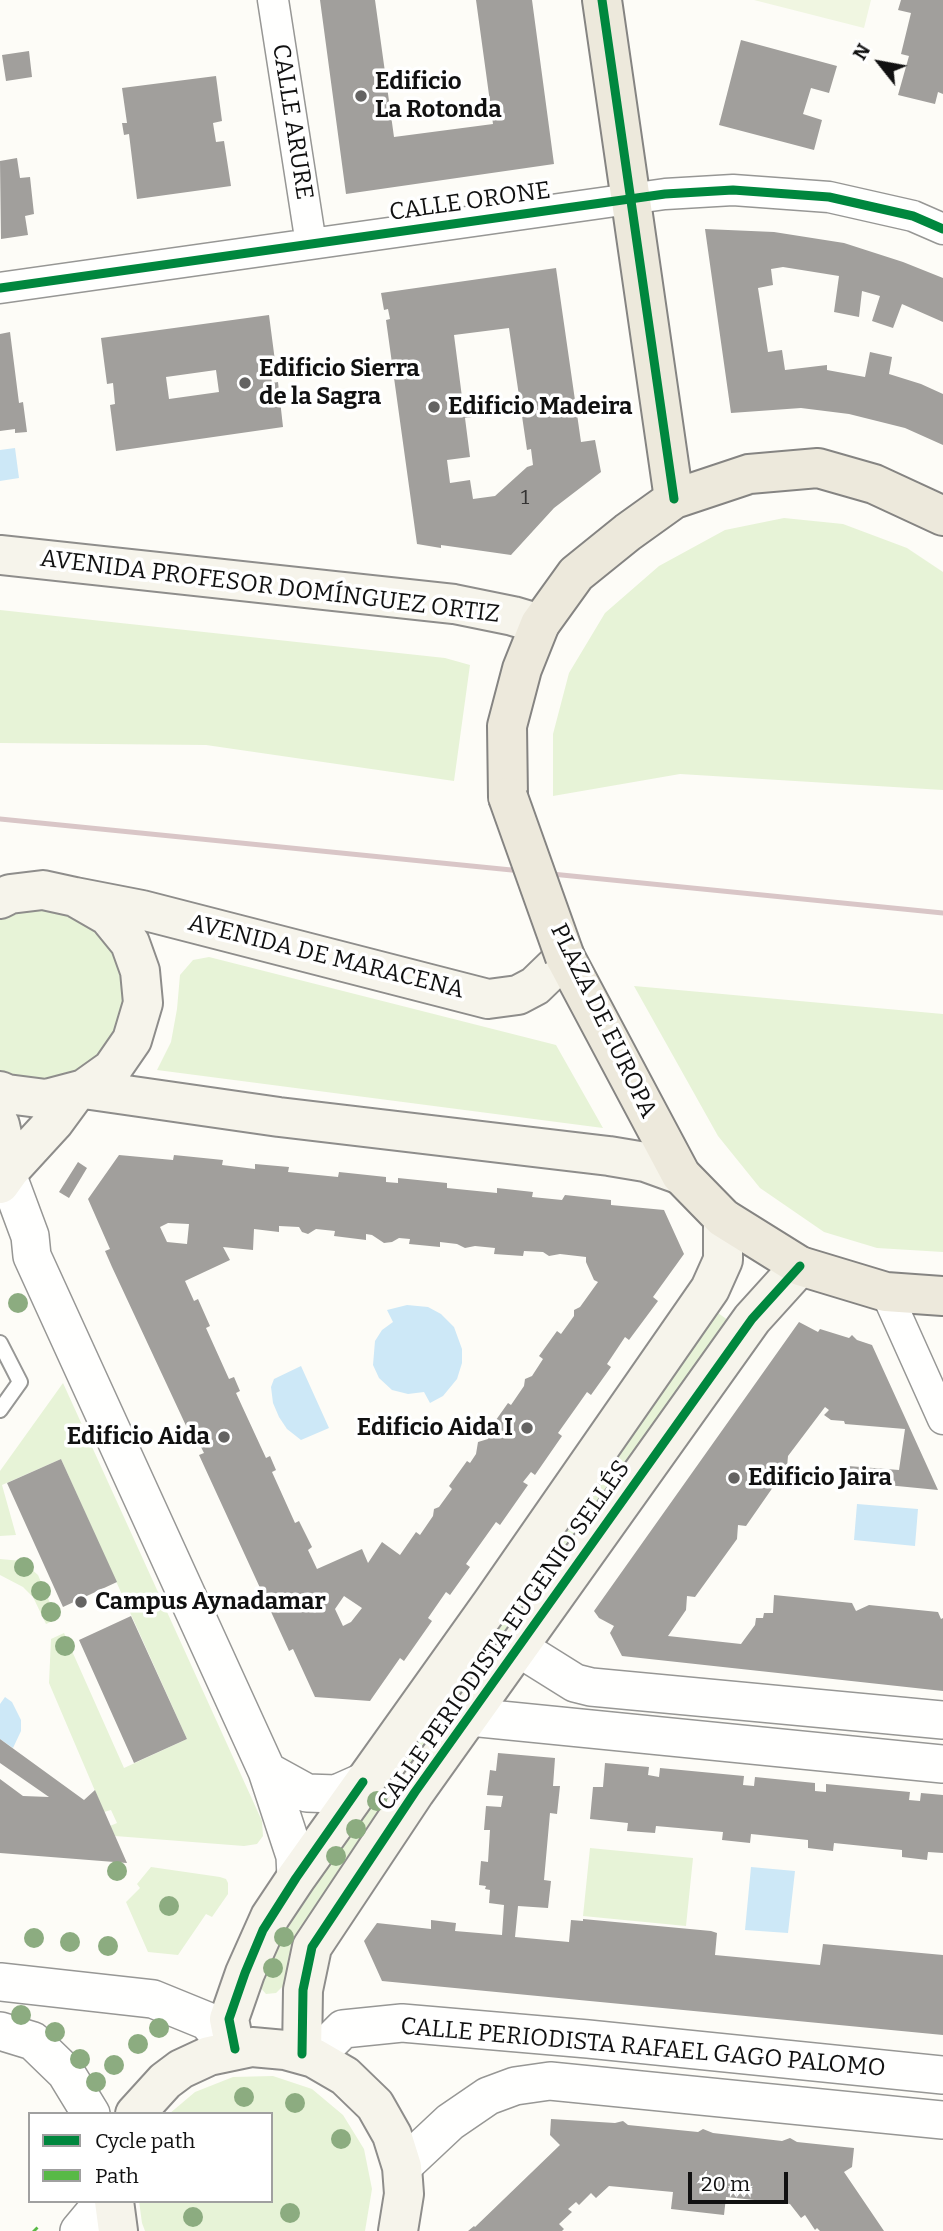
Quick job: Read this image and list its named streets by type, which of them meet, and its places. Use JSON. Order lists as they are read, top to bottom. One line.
{"streets":{"main road":["AVENIDA PROFESOR DOMÍNGUEZ ORTIZ","AVENIDA DE MARACENA","PLAZA DE EUROPA","CALLE PERIODISTA EUGENIO SELLÉS"],"street":["CALLE ARURE","CALLE ORONE","CALLE PERIODISTA RAFAEL GAGO PALOMO"]},"crossings":[["CALLE ARURE","CALLE ORONE"],["AVENIDA PROFESOR DOMÍNGUEZ ORTIZ","PLAZA DE EUROPA"],["AVENIDA DE MARACENA","PLAZA DE EUROPA"],["PLAZA DE EUROPA","CALLE PERIODISTA EUGENIO SELLÉS"],["CALLE PERIODISTA EUGENIO SELLÉS","CALLE PERIODISTA RAFAEL GAGO PALOMO"]],"places":["Edificio La Rotonda","Edificio Sierra de la Sagra","Edificio Madeira","Edificio Aida I","Edificio Aida","Edificio Jaira","Campus Aynadamar"],"house_numbers":["1"],"legend":["Cycle path","Path"],"scale_bar":"20 m","north":"top left"}
